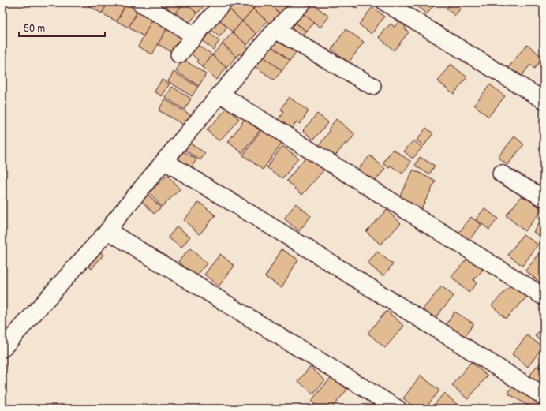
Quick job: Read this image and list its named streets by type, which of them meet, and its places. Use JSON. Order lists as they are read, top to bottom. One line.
{"scale_bar":"50 m"}
